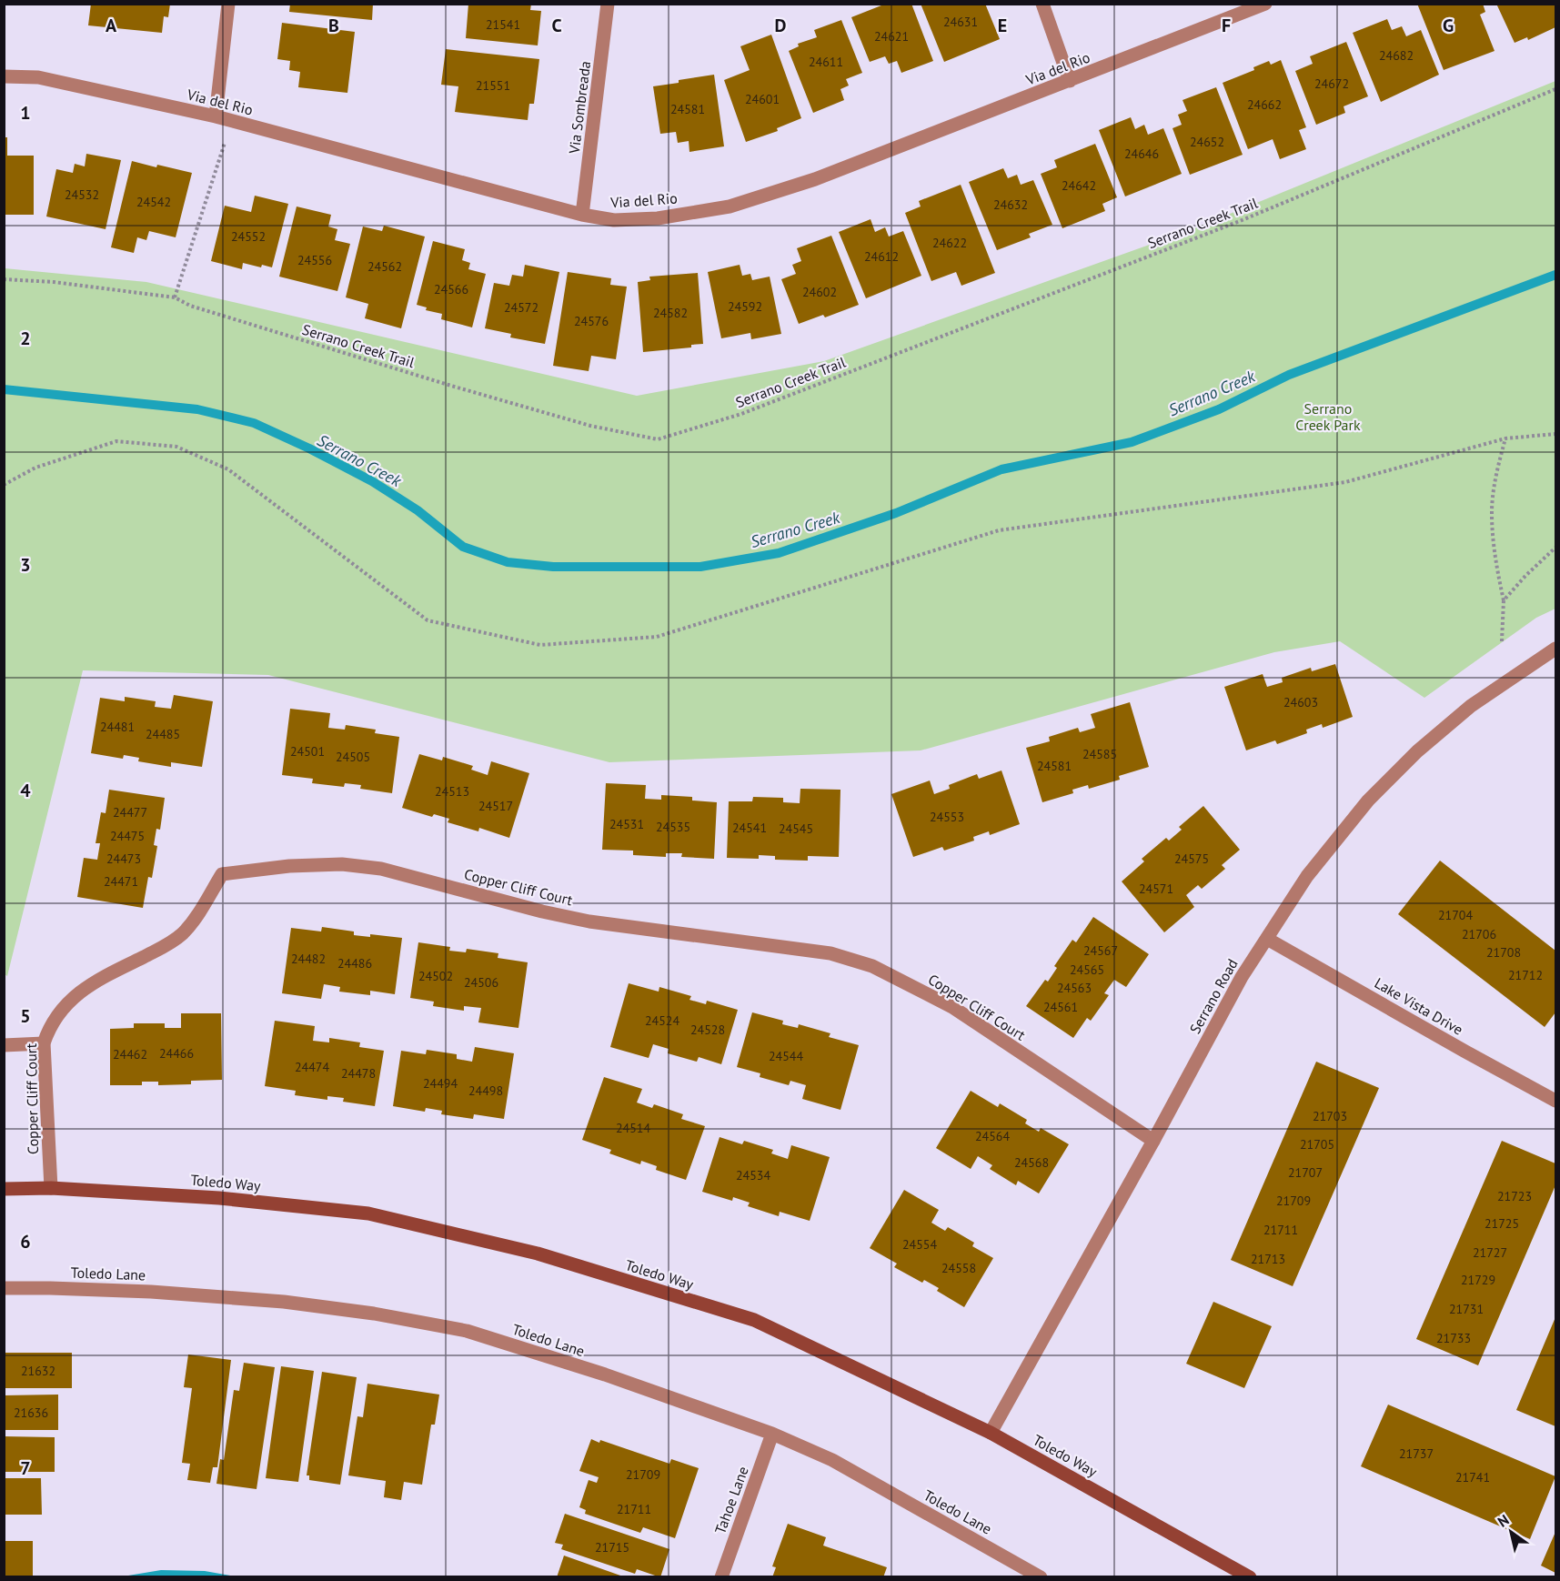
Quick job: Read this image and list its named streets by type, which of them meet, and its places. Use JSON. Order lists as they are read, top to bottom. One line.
{"streets":{"main road":["Toledo Way"],"street":["Via del Rio","Via Sombreada","Copper Cliff Court","Serrano Road","Lake Vista Drive","Toledo Lane","Tahoe Lane"],"path":["Serrano Creek Trail"]},"crossings":[["Via del Rio","Via Sombreada"],["Copper Cliff Court","Serrano Road"],["Copper Cliff Court","Toledo Way"],["Serrano Road","Lake Vista Drive"],["Serrano Road","Toledo Way"],["Toledo Lane","Tahoe Lane"]],"water":["Serrano Creek"],"parks":["Serrano Creek Park"],"house_numbers":["24631","21541","24621","24682","24611","24672","21551","24601","24662","24581","24652","24646","24642","24532","24542","24632","24552","24622","24612","24556","24562","24566","24602","24592","24572","24582","24576","24603","24481","24485","24501","24585","24505","24581","24513","24517","24477","24553","24531","24535","24541","24545","24475","24473","24575","24471","24571","21704","21706","24567","21708","24482","24486","24565","21712","24502","24506","24563","24561","24524","24528","24466","24462","24544","24474","24478","24494","24498","21703","24514","24564","21705","24568","21707","24534","21723","21709","21725","21711","24554","21727","21713","24558","21729","21731","21733","21632","21636","21737","21709","21741","21711","21715"],"north":"top left","grid":{"columns":["A","B","C","D","E","F","G"],"rows":["1","2","3","4","5","6","7"]}}
